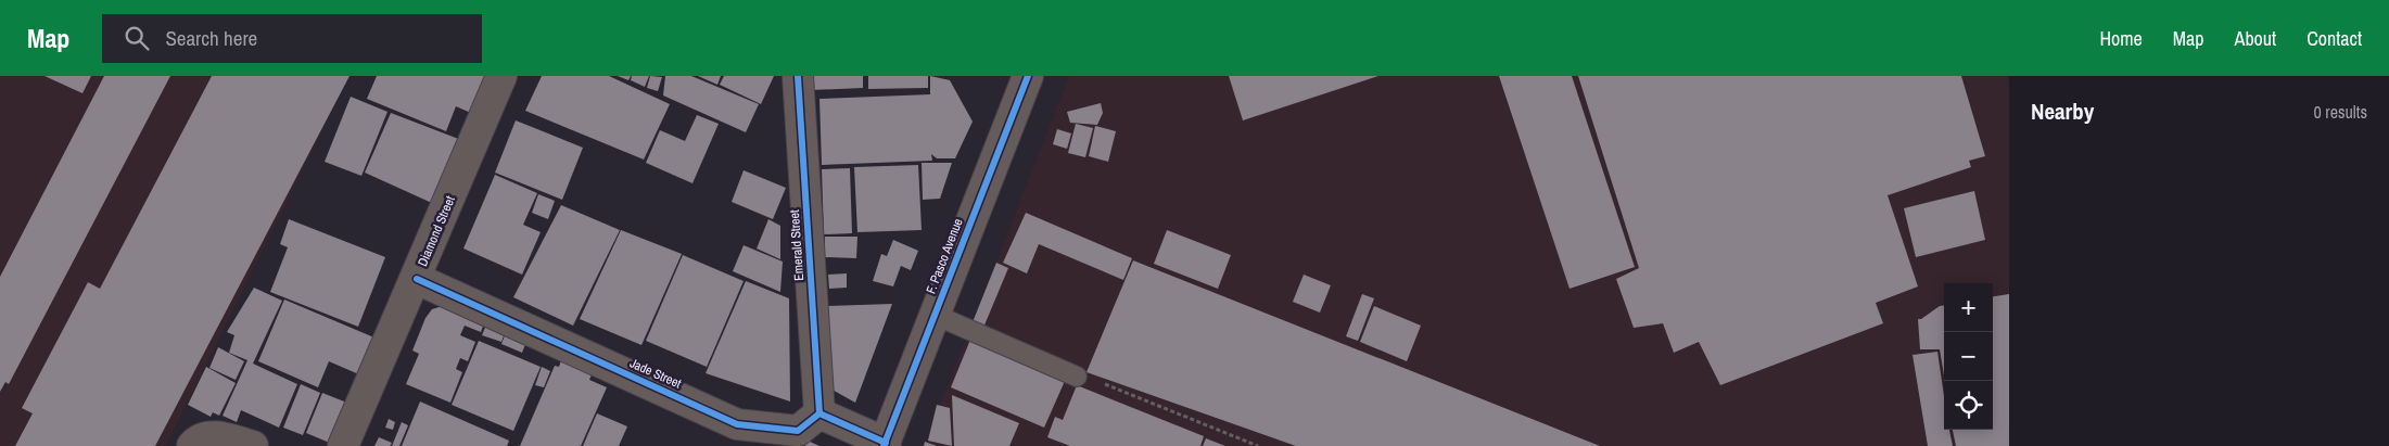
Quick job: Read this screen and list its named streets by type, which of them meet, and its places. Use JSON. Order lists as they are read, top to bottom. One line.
{"streets":{"street":["Diamond Street","Emerald Street","F. Pasco Avenue","Jade Street"]},"crossings":[["Diamond Street","Jade Street"],["Emerald Street","Jade Street"]],"page":{"header":"Map","search":"Search here","nav":["Home","Map","About","Contact"],"heading":["Nearby","0 results"],"map_buttons":["+","−"]}}
